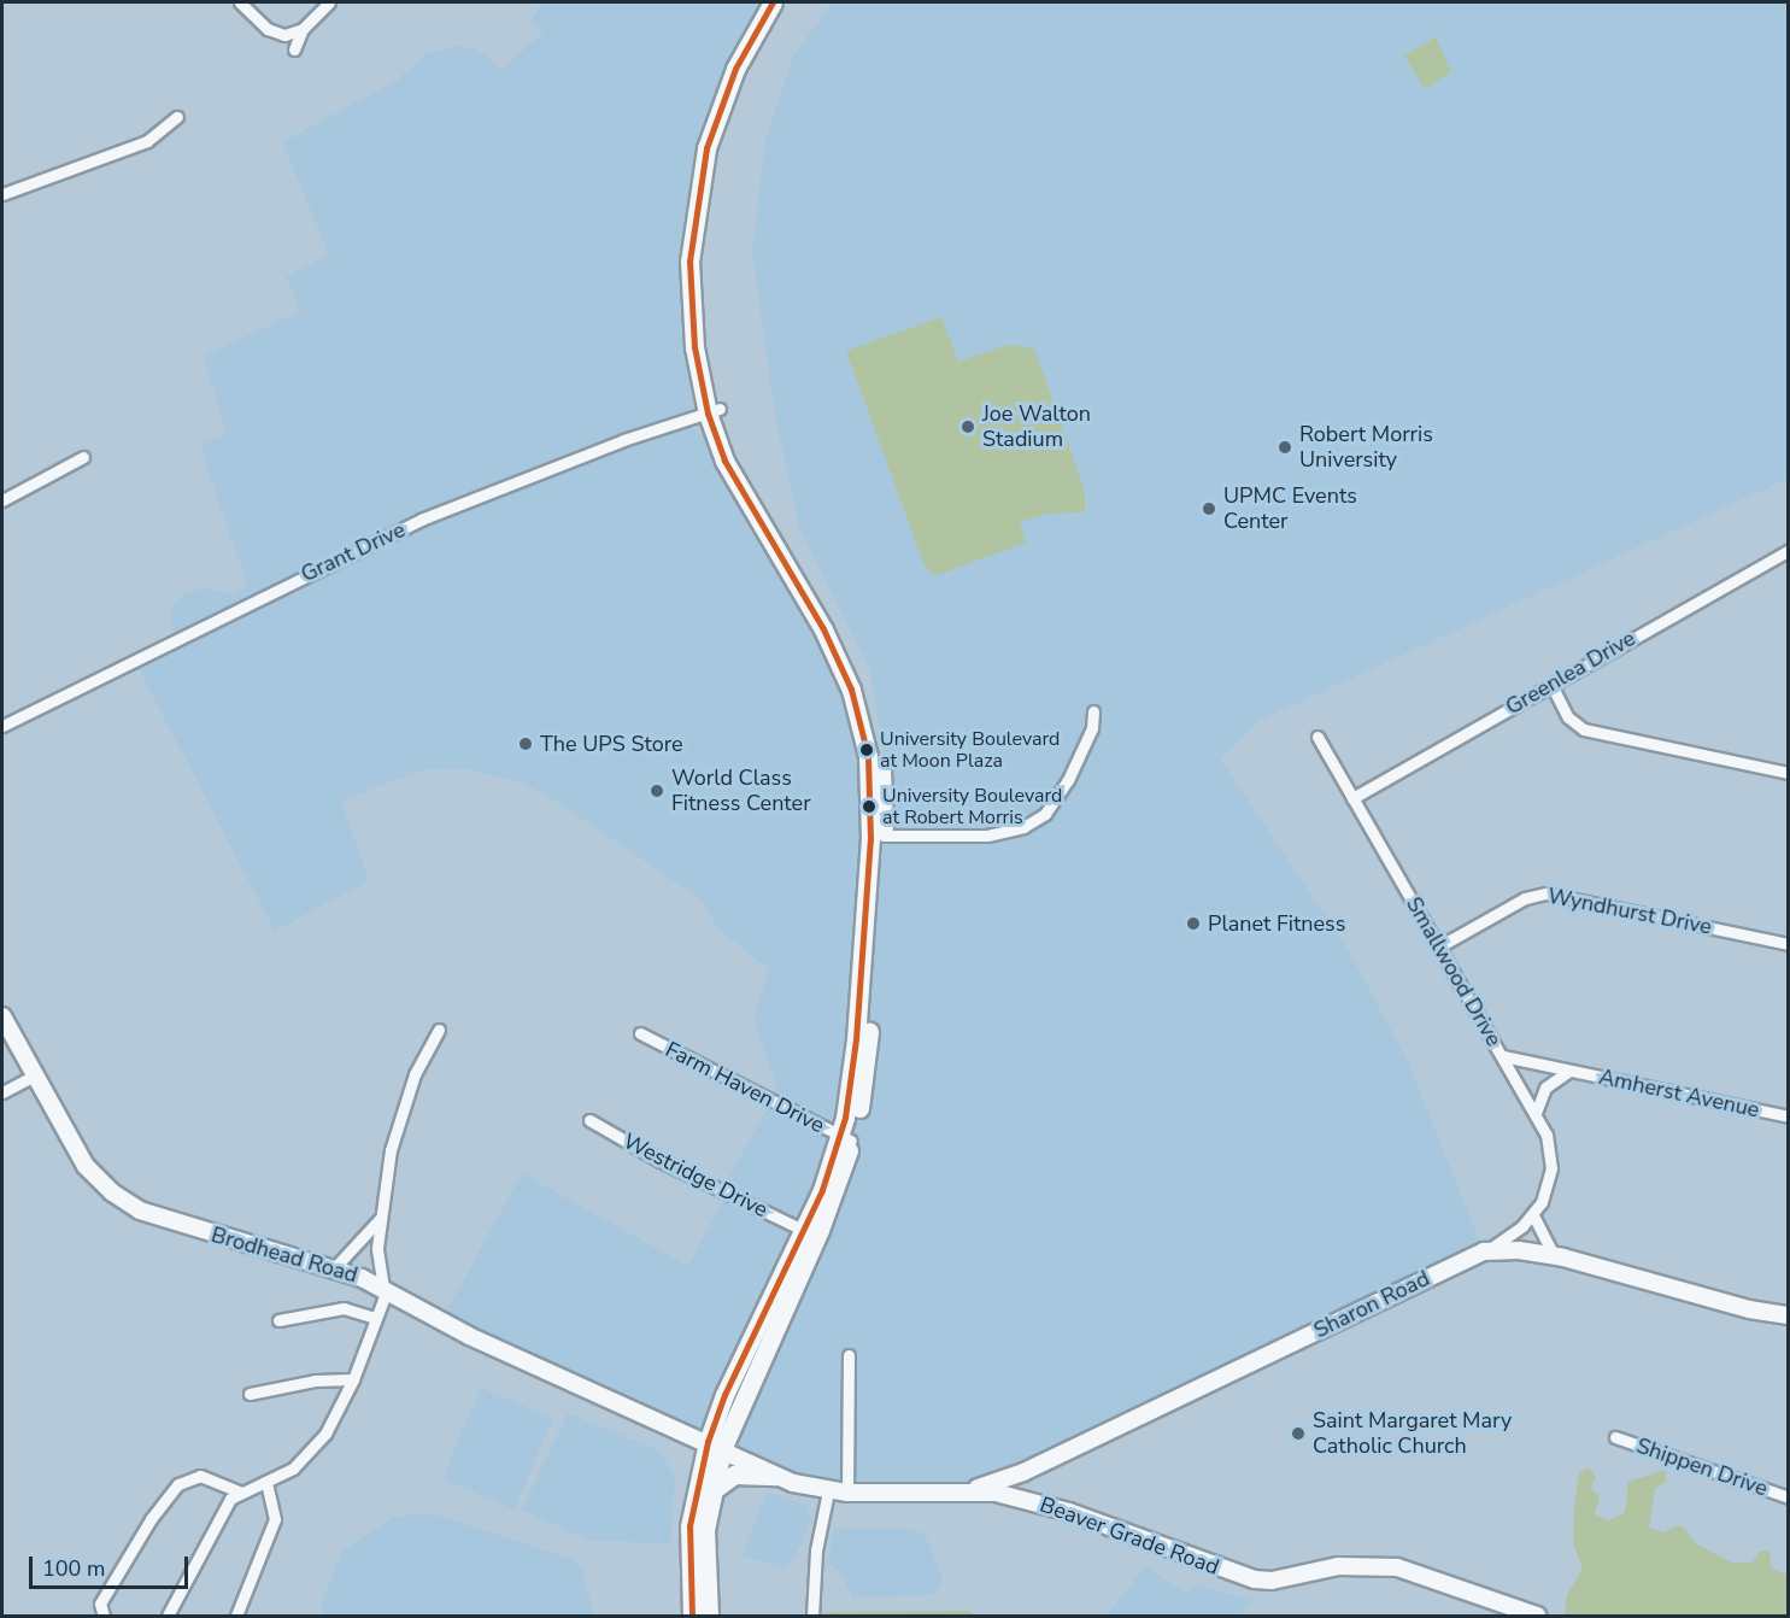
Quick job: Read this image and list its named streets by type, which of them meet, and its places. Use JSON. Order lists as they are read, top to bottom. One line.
{"streets":{"main road":["Brodhead Road","Sharon Road","Beaver Grade Road"],"street":["Grant Drive","Greenlea Drive","Wyndhurst Drive","Smallwood Drive","Farm Haven Drive","Amherst Avenue","Westridge Drive","Shippen Drive"]},"crossings":[["Greenlea Drive","Smallwood Drive"],["Wyndhurst Drive","Smallwood Drive"],["Smallwood Drive","Amherst Avenue"],["Smallwood Drive","Sharon Road"],["Brodhead Road","Beaver Grade Road"],["Sharon Road","Beaver Grade Road"]],"places":["Joe Walton Stadium","Robert Morris University","UPMC Events Center","The UPS Store","University Boulevard at Moon Plaza","World Class Fitness Center","University Boulevard at Robert Morris","Planet Fitness","Saint Margaret Mary Catholic Church"],"scale_bar":"100 m"}
